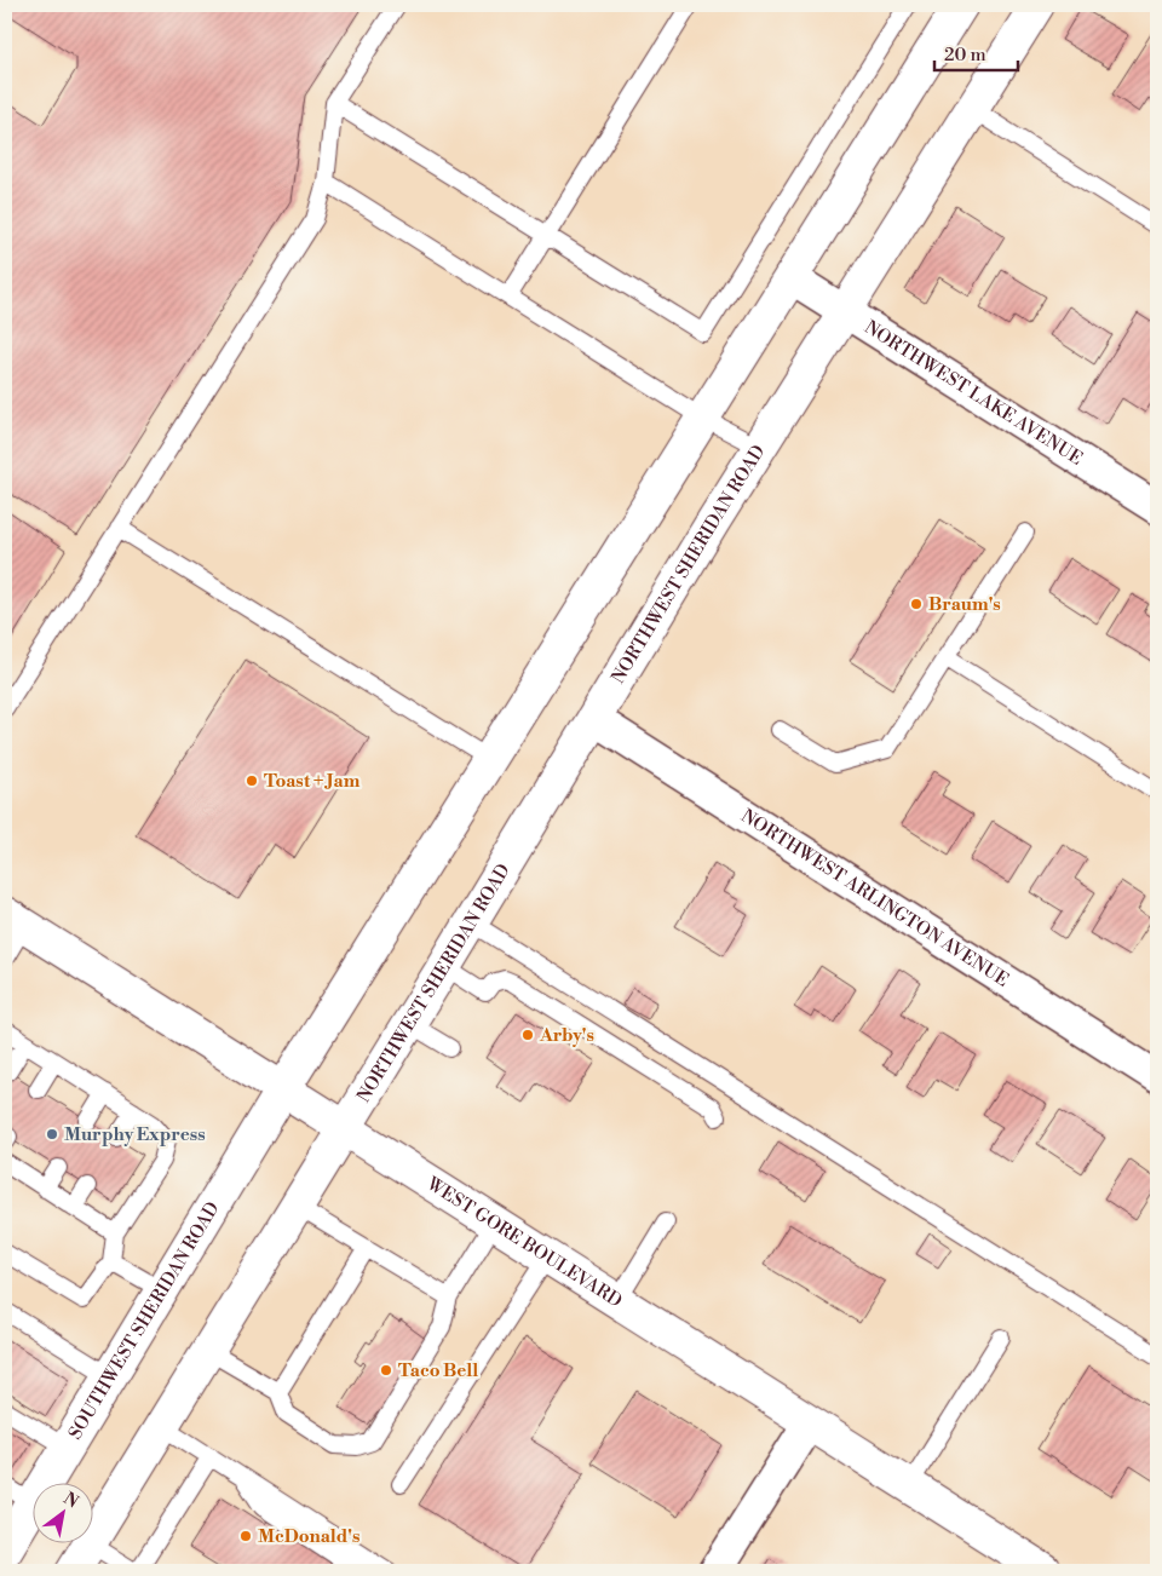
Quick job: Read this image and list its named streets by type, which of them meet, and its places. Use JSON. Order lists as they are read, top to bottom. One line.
{"streets":{"main road":["NORTHWEST SHERIDAN ROAD","WEST GORE BOULEVARD","SOUTHWEST SHERIDAN ROAD"],"street":["NORTHWEST LAKE AVENUE","NORTHWEST ARLINGTON AVENUE"]},"crossings":[["NORTHWEST LAKE AVENUE","NORTHWEST SHERIDAN ROAD"],["NORTHWEST SHERIDAN ROAD","NORTHWEST ARLINGTON AVENUE"],["NORTHWEST SHERIDAN ROAD","WEST GORE BOULEVARD"],["WEST GORE BOULEVARD","SOUTHWEST SHERIDAN ROAD"]],"places":["Braum's","Toast + Jam","Arby's","Murphy Express","Taco Bell","McDonald's"],"scale_bar":"20 m","north":"top right"}
